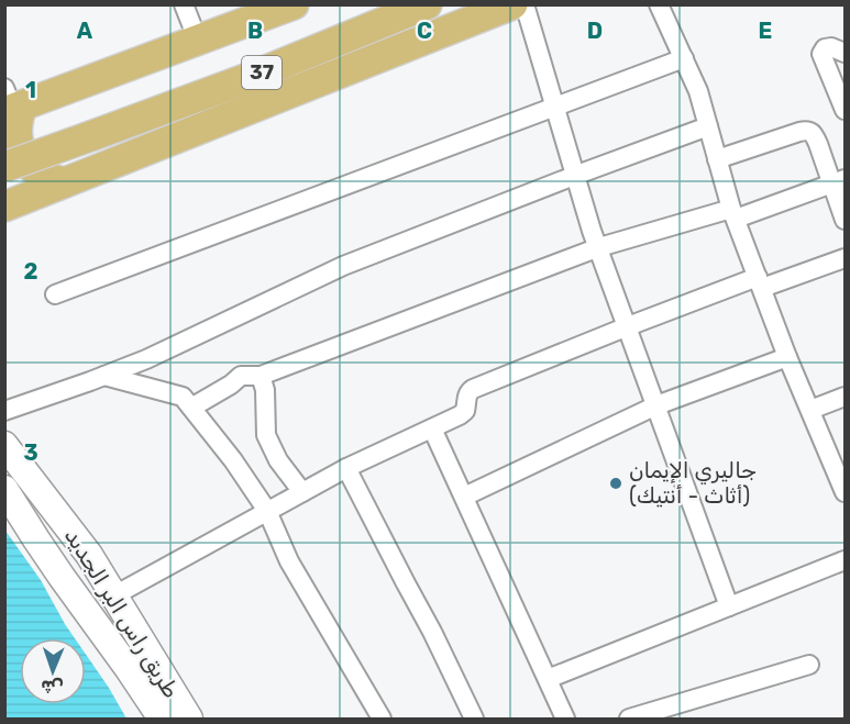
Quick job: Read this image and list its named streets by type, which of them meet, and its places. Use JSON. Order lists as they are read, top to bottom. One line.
{"streets":{"highway":["37"],"main road":["طريق راس البر الجديد"]},"places":["جاليري الإيمان (أثاث - أنتيك)"],"north":"bottom","grid":{"columns":["A","B","C","D","E"],"rows":["1","2","3"]}}
